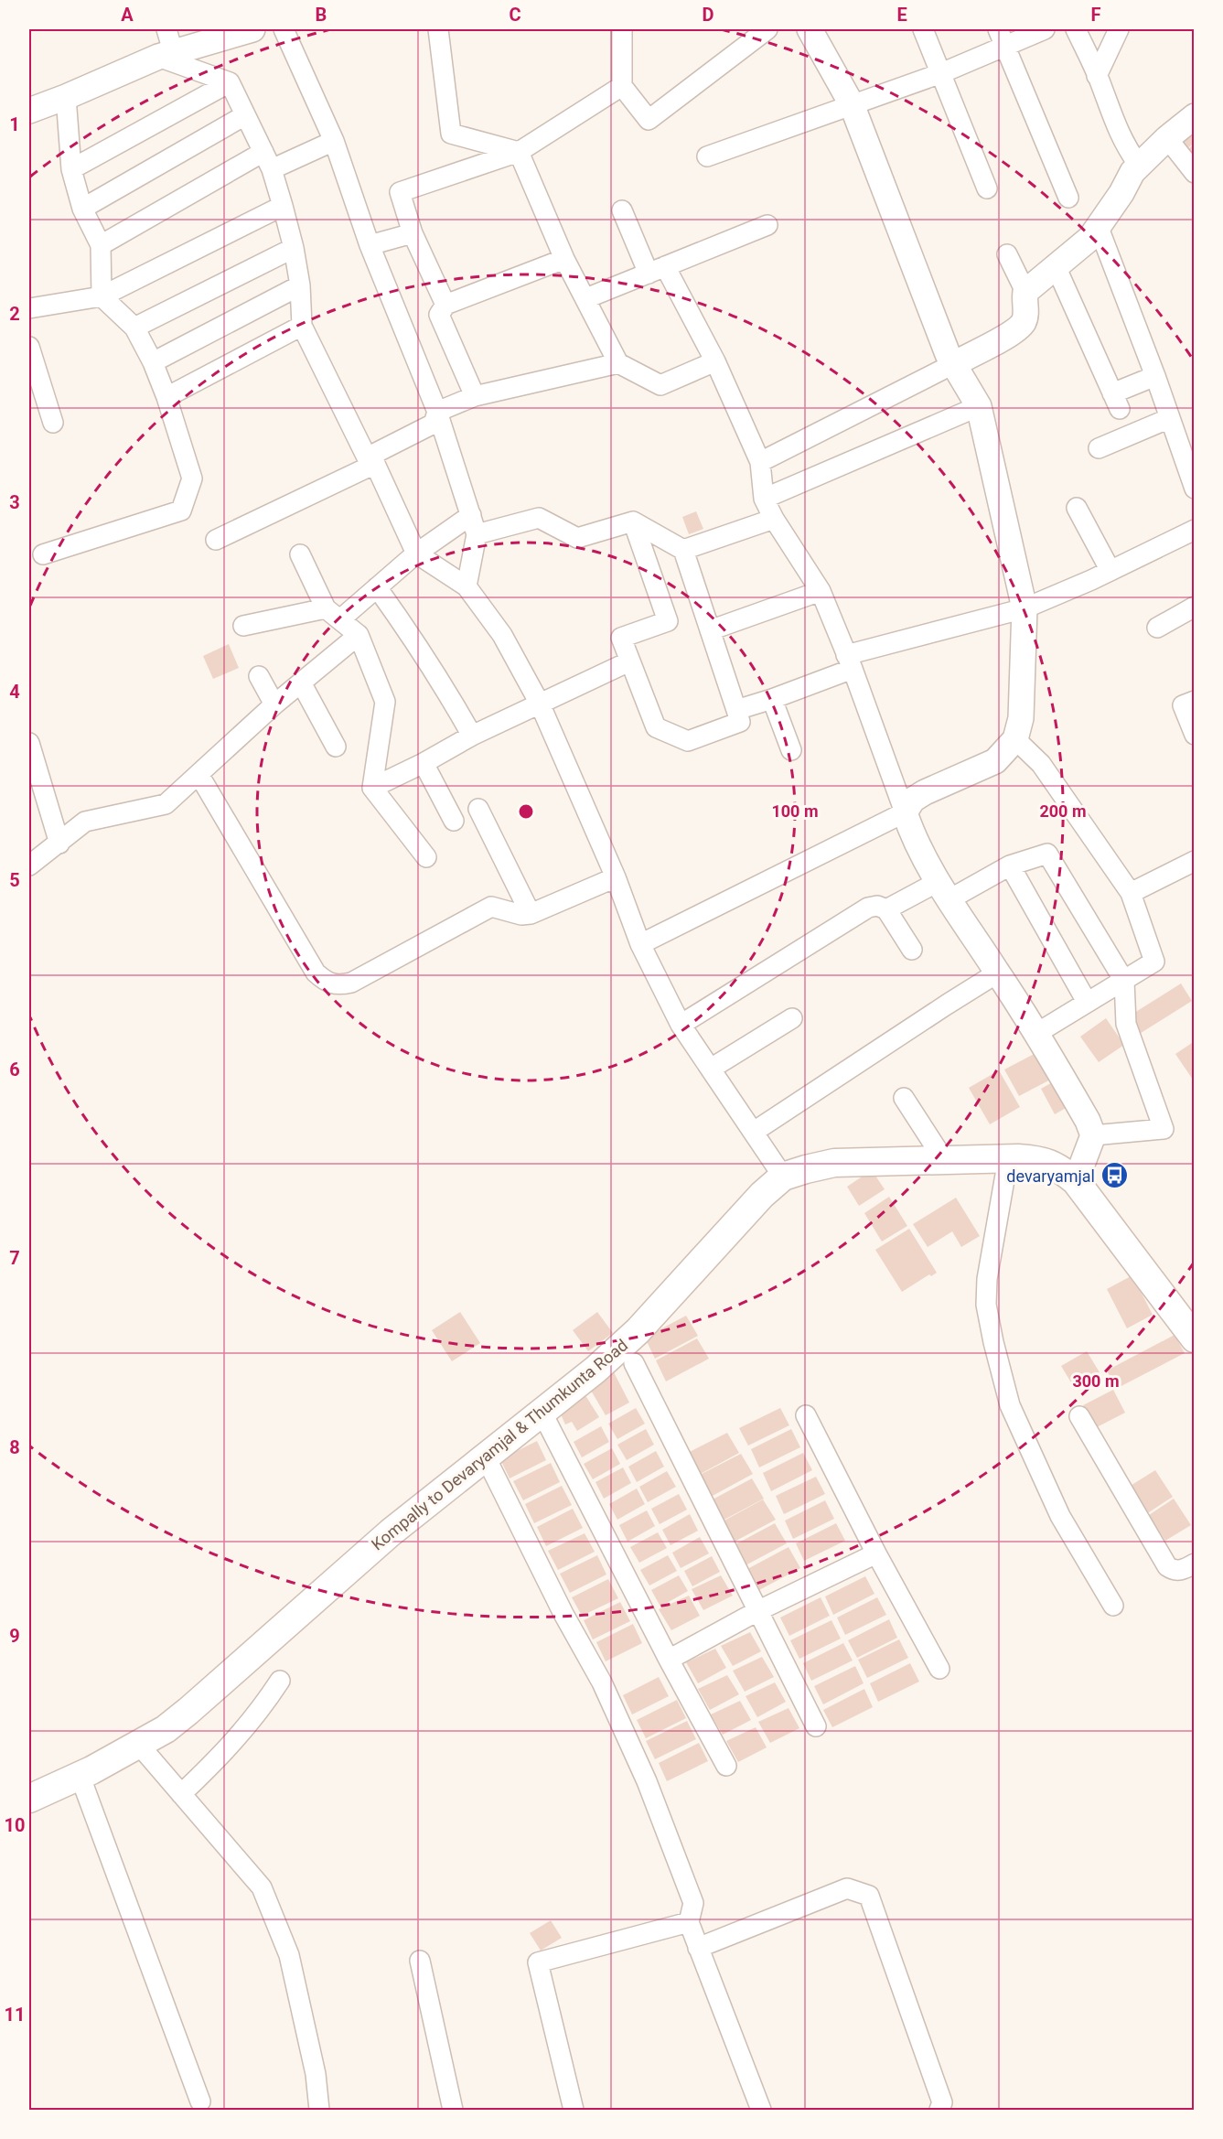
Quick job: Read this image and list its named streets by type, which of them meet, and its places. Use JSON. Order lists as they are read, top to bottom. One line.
{"streets":{"main road":["Kompally to Devaryamjal & Thumkunta Road"]},"places":{"bus stop":["devaryamjal"]},"grid":{"columns":["A","B","C","D","E","F"],"rows":["1","2","3","4","5","6","7","8","9","10","11"]},"rings":["100 m","200 m","300 m"]}
